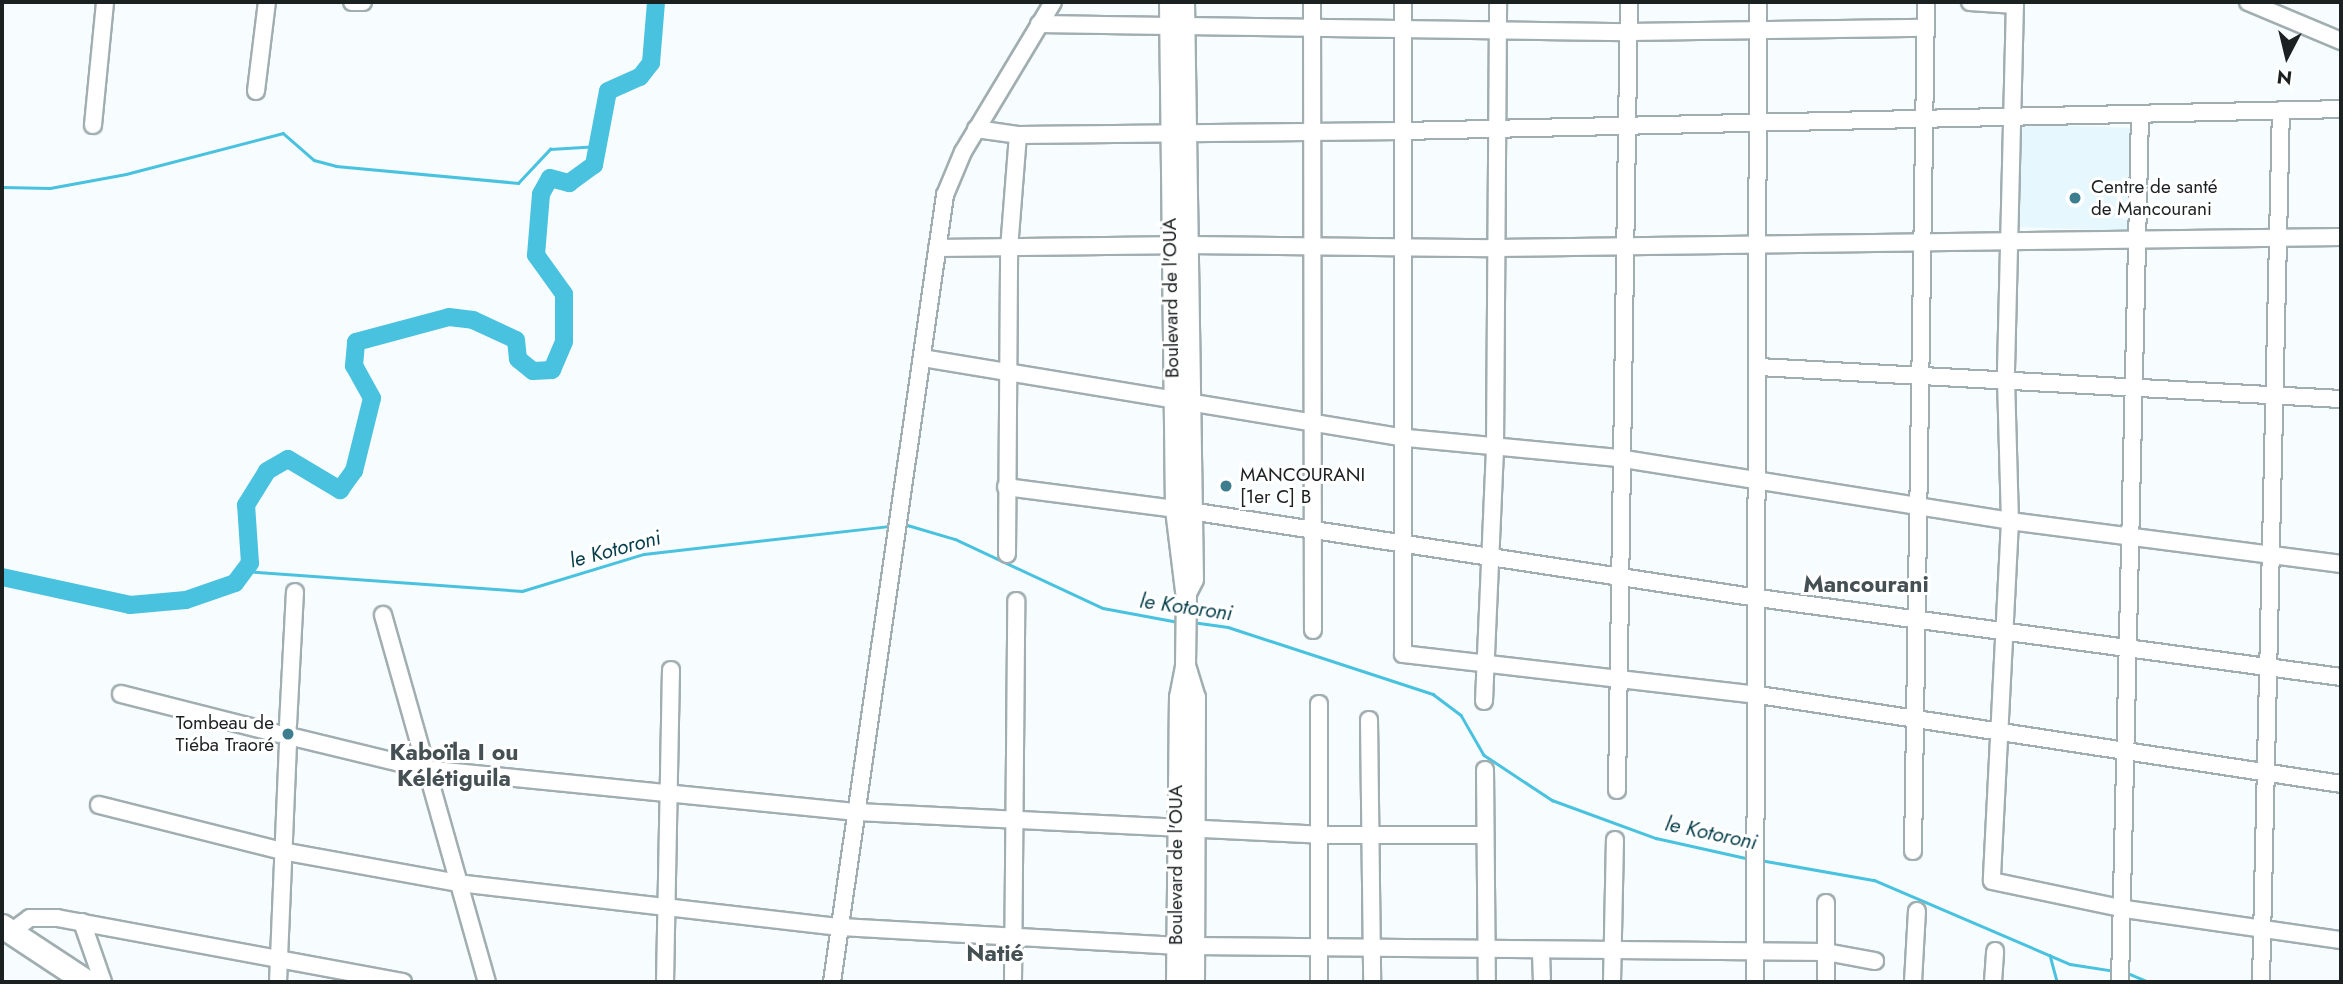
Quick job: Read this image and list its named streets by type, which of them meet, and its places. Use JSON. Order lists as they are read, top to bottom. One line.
{"streets":{"main road":["Boulevard de l'OUA"]},"districts":["Mancourani","Kaboïla I ou Kélétiguila","Natié"],"water":["le Kotoroni"],"places":["Centre de santé de Mancourani","MANCOURANI [1er C] B","Tombeau de Tiéba Traoré"],"north":"bottom"}
